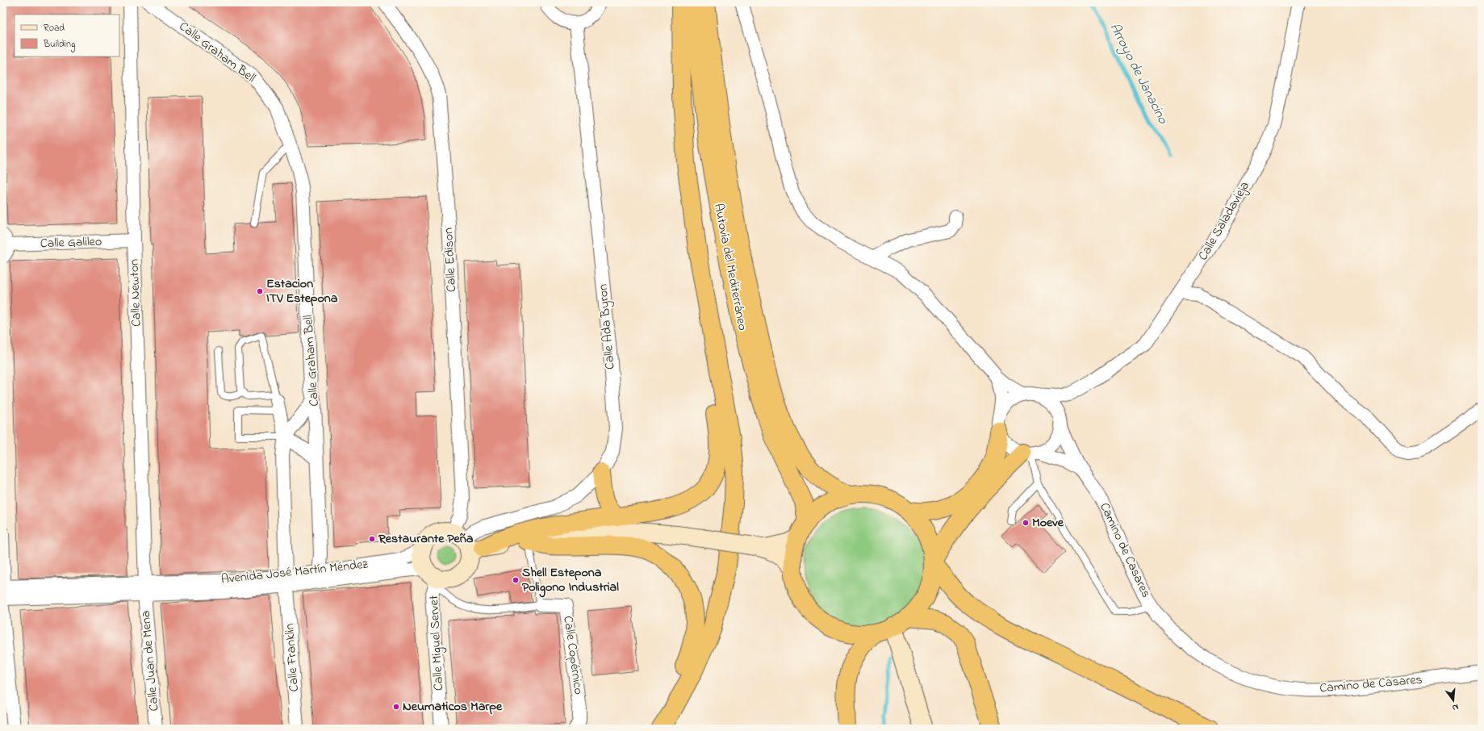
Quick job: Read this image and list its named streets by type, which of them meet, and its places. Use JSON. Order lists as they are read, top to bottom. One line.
{"streets":{"highway":["Autovía del Mediterráneo"],"street":["Calle Graham Bell","Calle Saladavieja","Calle Galileo","Calle Edison","Calle Newton","Calle Ada Byron","Camino de Casares","Avenida José Martín Méndez","Calle Miguel Servet","Calle Copérnico","Calle Franklin","Calle Juan de Mena"]},"crossings":[["Calle Graham Bell","Avenida José Martín Méndez"],["Calle Saladavieja","Camino de Casares"],["Calle Galileo","Calle Newton"],["Calle Edison","Calle Ada Byron"],["Calle Edison","Avenida José Martín Méndez"],["Calle Edison","Calle Miguel Servet"],["Calle Newton","Avenida José Martín Méndez"],["Calle Newton","Calle Juan de Mena"],["Calle Ada Byron","Avenida José Martín Méndez"],["Calle Ada Byron","Calle Miguel Servet"],["Avenida José Martín Méndez","Calle Miguel Servet"],["Avenida José Martín Méndez","Calle Franklin"],["Avenida José Martín Méndez","Calle Juan de Mena"]],"water":["Arroyo de Janacino"],"places":["Estacion ITV Estepona","Moeve","Restaurante Peña","Shell Estepona Poligono Industrial","Neumaticos Marpe"],"legend":["Road","Building"],"north":"bottom"}
